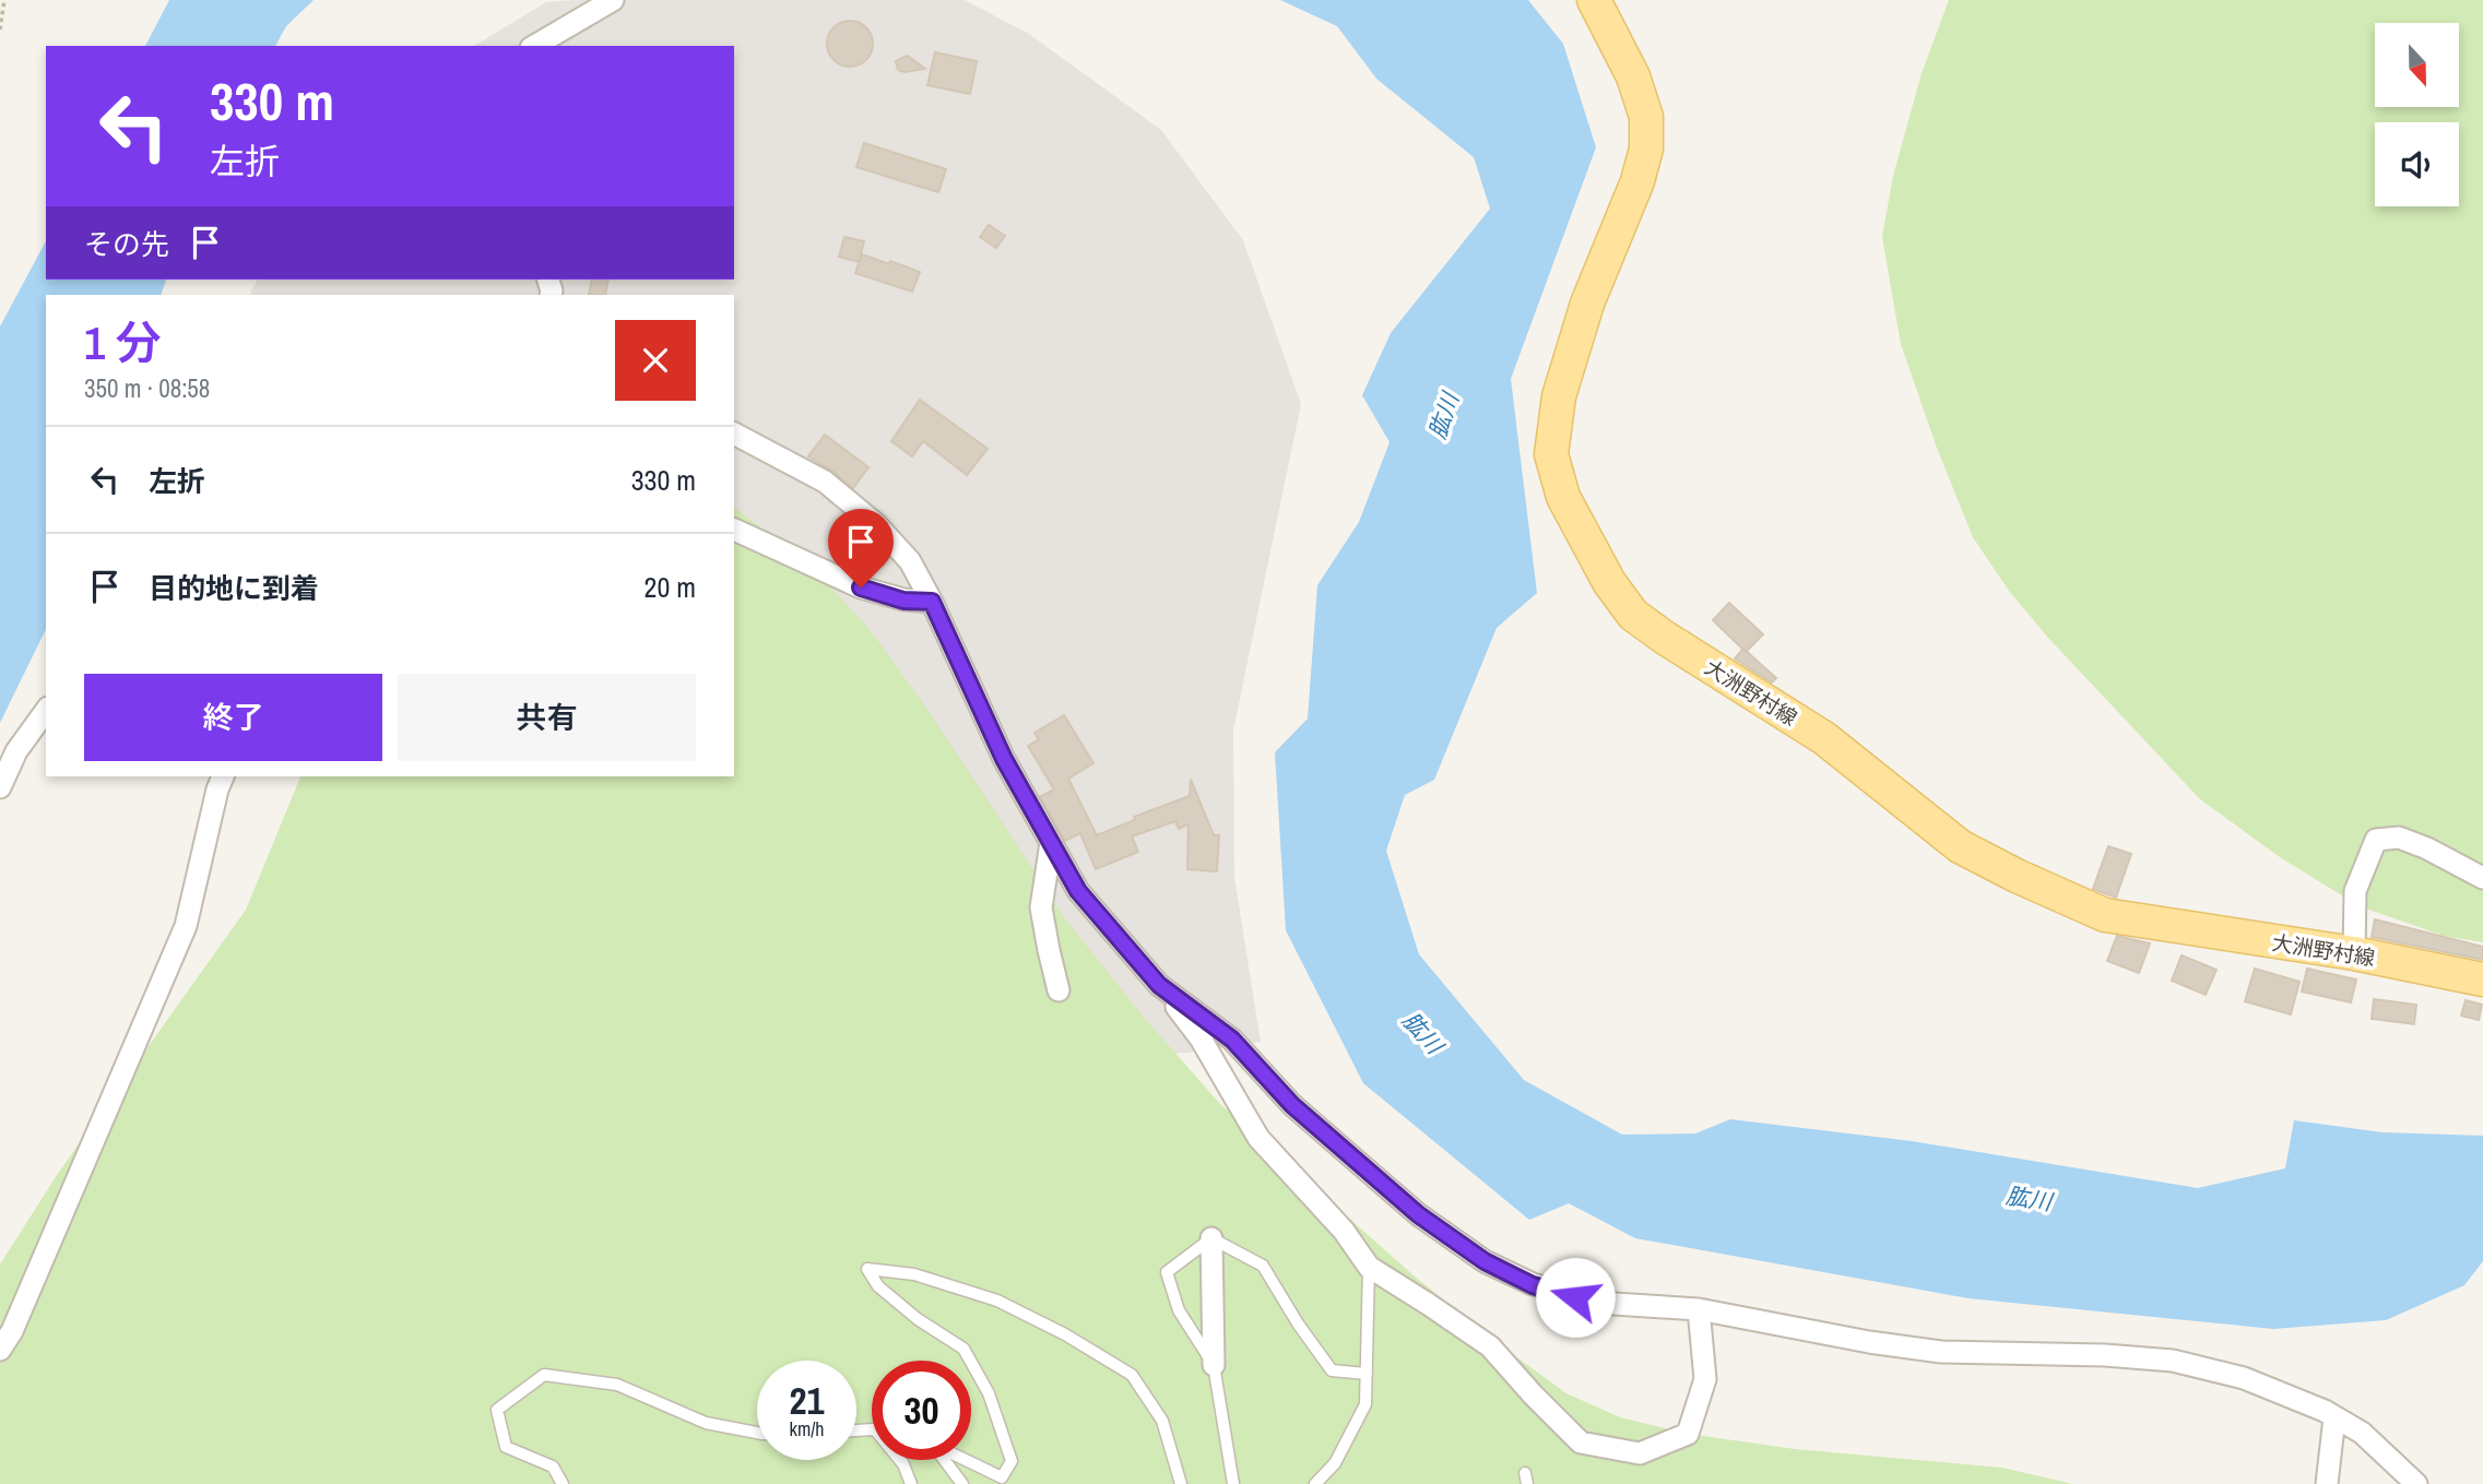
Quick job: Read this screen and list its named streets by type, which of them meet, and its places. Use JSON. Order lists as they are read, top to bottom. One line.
{"streets":{"main road":["大洲野村線"]},"water":["肱川"],"north":"bottom","page":{"turn":["330 m","左折"],"then":"その先","heading":["1 分","350 m · 08:58"],"list":[{"name":"左折","value":"330 m"},{"name":"目的地に到着","value":"20 m"}],"buttons":["終了","共有"],"speed":"21 km/h","limit":"30"}}
